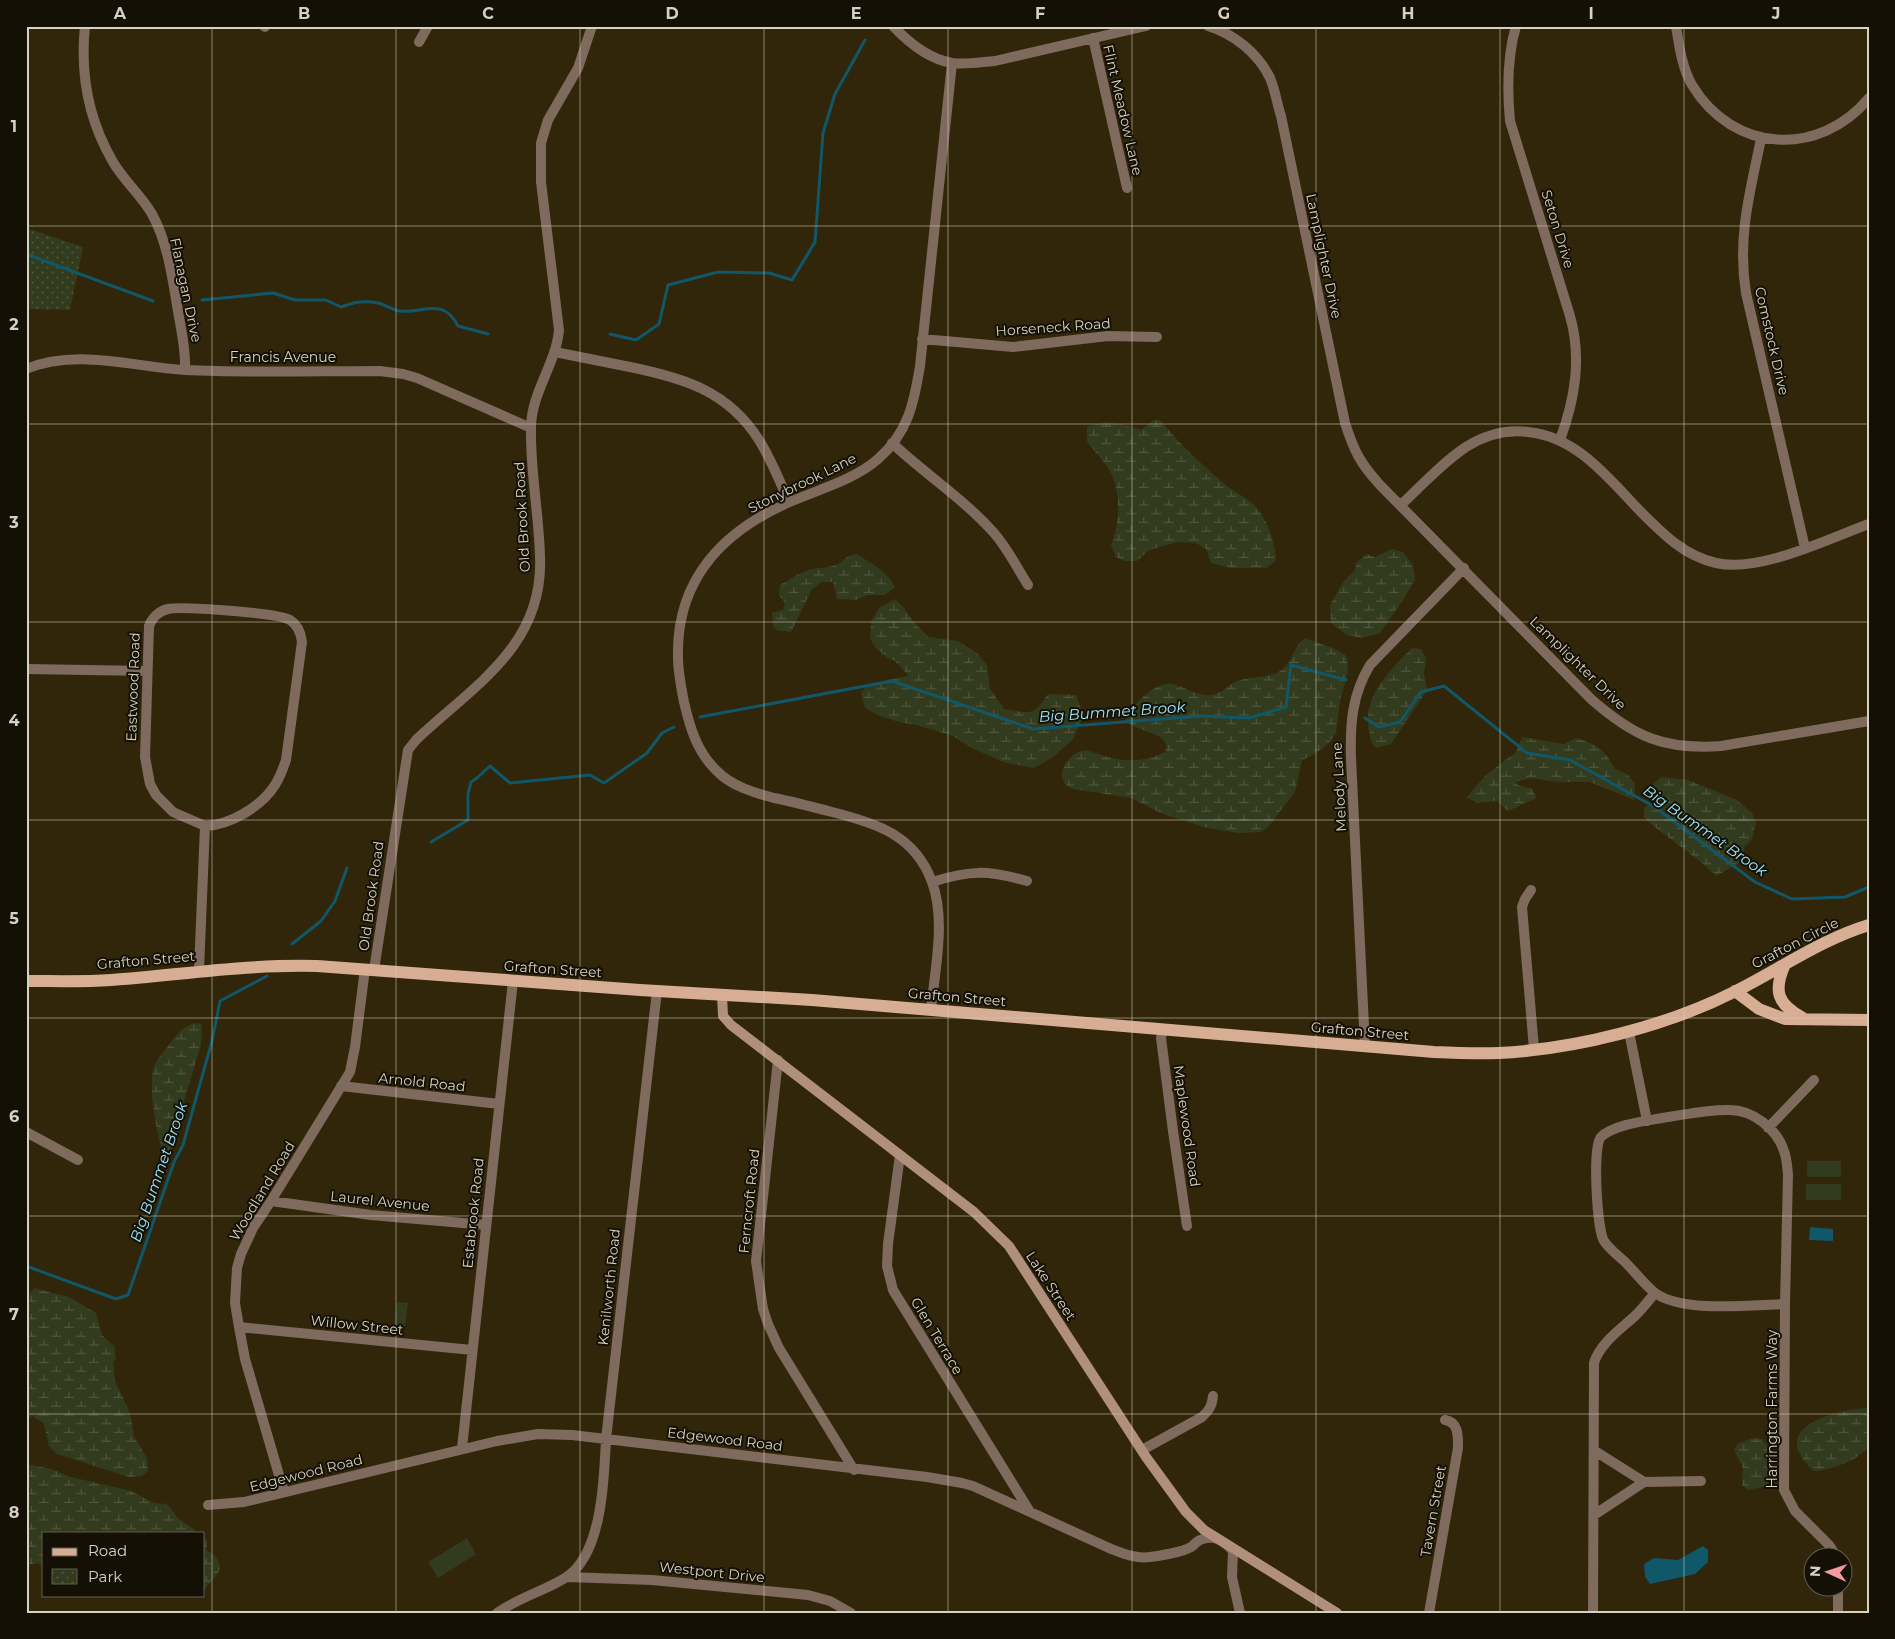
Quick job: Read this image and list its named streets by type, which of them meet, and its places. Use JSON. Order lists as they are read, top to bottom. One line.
{"streets":{"main road":["Grafton Circle","Grafton Street"],"street":["Flint Meadow Lane","Seton Drive","Lamplighter Drive","Flanagan Drive","Horseneck Road","Comstock Drive","Francis Avenue","Stonybrook Lane","Old Brook Road","Eastwood Road","Melody Lane","Arnold Road","Maplewood Road","Woodland Road","Laurel Avenue","Ferncroft Road","Estabrook Road","Lake Street","Kenilworth Road","Willow Street","Glen Terrace","Harrington Farms Way","Edgewood Road","Tavern Street","Westport Drive"]},"crossings":[["Lamplighter Drive","Melody Lane"],["Flanagan Drive","Francis Avenue"],["Horseneck Road","Stonybrook Lane"],["Francis Avenue","Old Brook Road"],["Stonybrook Lane","Grafton Street"],["Old Brook Road","Grafton Street"],["Old Brook Road","Woodland Road"],["Melody Lane","Grafton Street"],["Grafton Circle","Grafton Street"],["Grafton Street","Maplewood Road"],["Grafton Street","Woodland Road"],["Grafton Street","Estabrook Road"],["Grafton Street","Lake Street"],["Grafton Street","Kenilworth Road"],["Arnold Road","Woodland Road"],["Arnold Road","Estabrook Road"],["Woodland Road","Laurel Avenue"],["Woodland Road","Willow Street"],["Woodland Road","Edgewood Road"],["Laurel Avenue","Estabrook Road"],["Ferncroft Road","Lake Street"],["Ferncroft Road","Edgewood Road"],["Estabrook Road","Willow Street"],["Estabrook Road","Edgewood Road"],["Lake Street","Glen Terrace"],["Lake Street","Edgewood Road"],["Kenilworth Road","Edgewood Road"],["Kenilworth Road","Westport Drive"],["Glen Terrace","Edgewood Road"]],"water":["Big Bummet Brook"],"legend":["Road","Park"],"north":"left","grid":{"columns":["A","B","C","D","E","F","G","H","I","J"],"rows":["1","2","3","4","5","6","7","8"]}}
